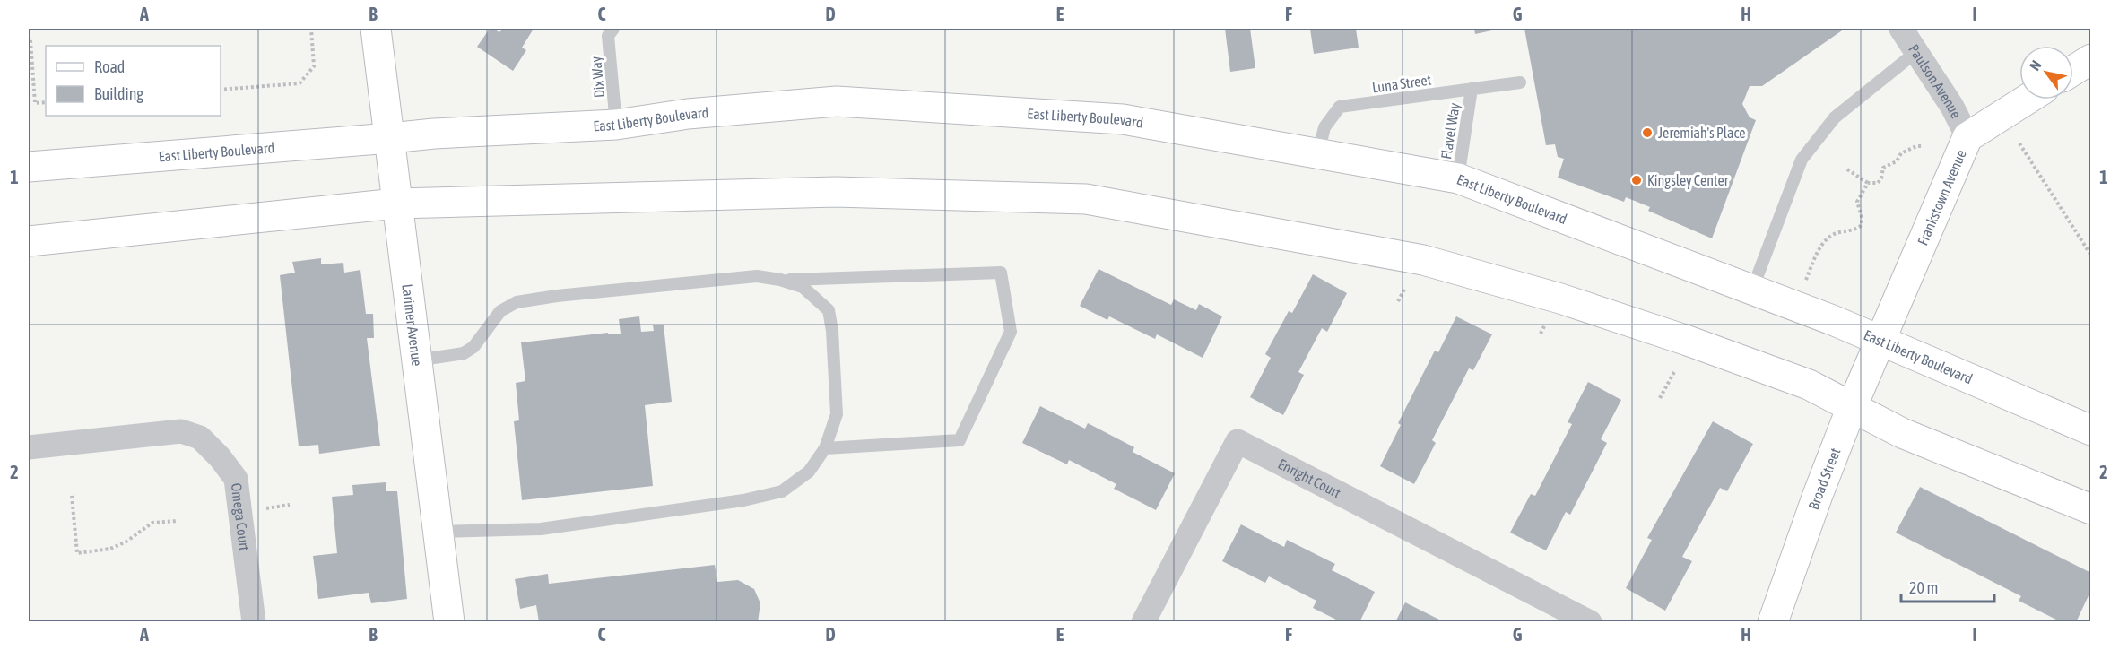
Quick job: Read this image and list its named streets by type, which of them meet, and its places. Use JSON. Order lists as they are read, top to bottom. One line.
{"streets":{"main road":["East Liberty Boulevard","Frankstown Avenue","Larimer Avenue","Broad Street"],"street":["Paulson Avenue","Enright Court","Omega Court"],"lane":["Dix Way","Luna Street","Flavel Way"]},"crossings":[["Dix Way","East Liberty Boulevard"],["Paulson Avenue","Frankstown Avenue"],["Luna Street","East Liberty Boulevard"],["Luna Street","Flavel Way"],["East Liberty Boulevard","Flavel Way"],["East Liberty Boulevard","Frankstown Avenue"],["East Liberty Boulevard","Larimer Avenue"],["East Liberty Boulevard","Broad Street"],["Frankstown Avenue","Broad Street"]],"places":["Jeremiah's Place","Kingsley Center"],"legend":["Road","Building"],"scale_bar":"20 m","north":"top left","grid":{"columns":["A","B","C","D","E","F","G","H","I"],"rows":["1","2"]}}
